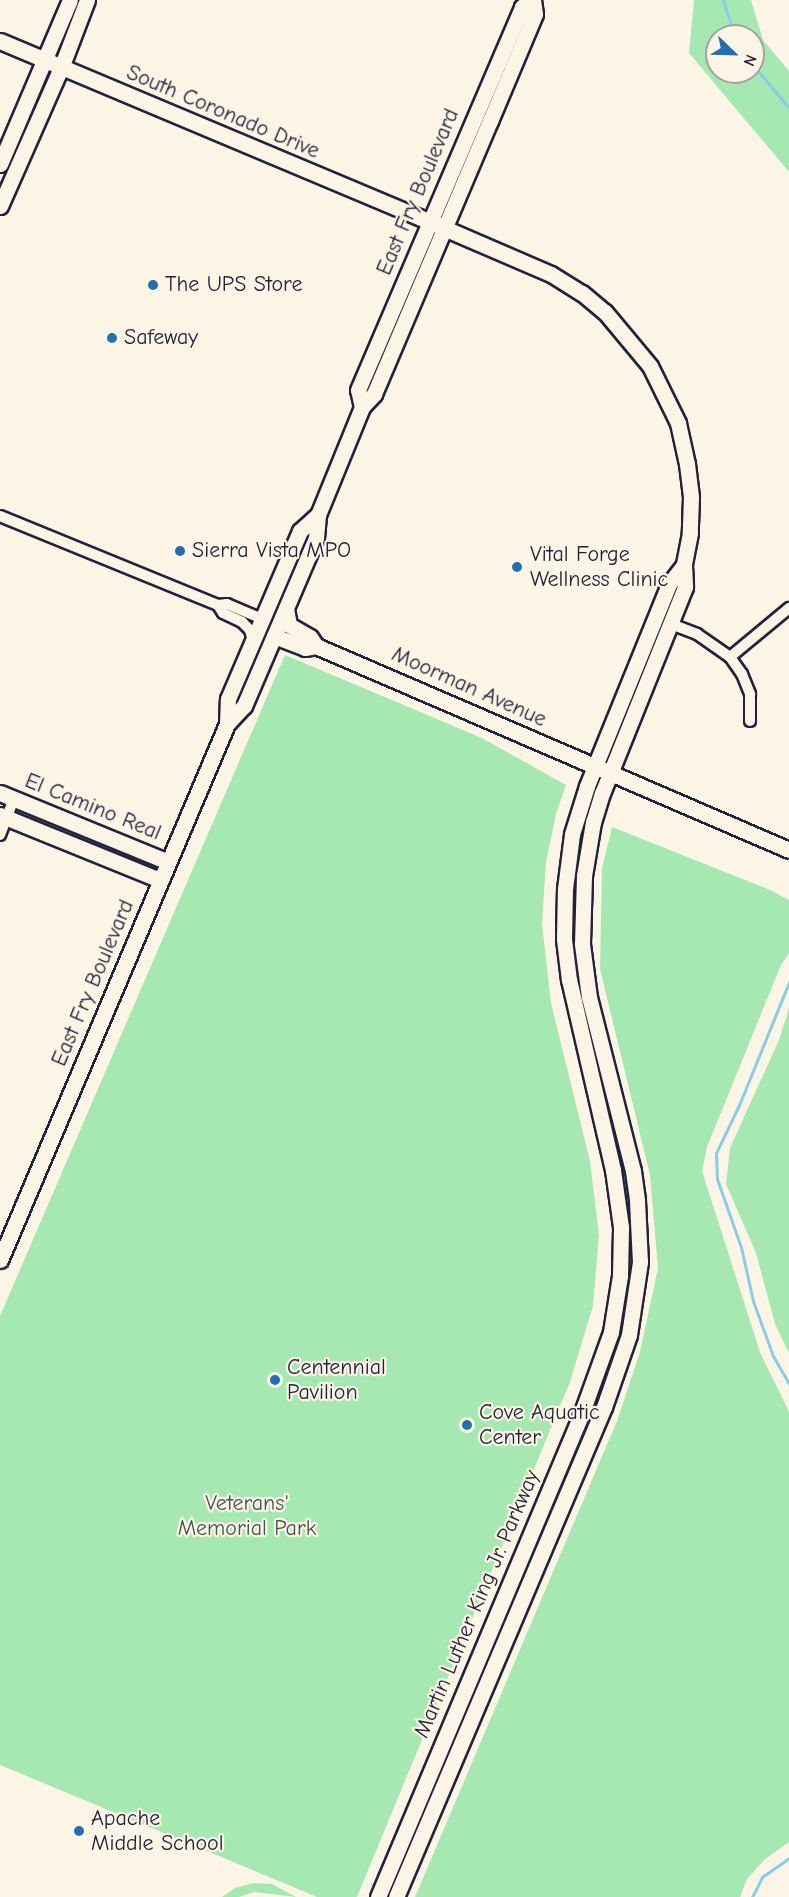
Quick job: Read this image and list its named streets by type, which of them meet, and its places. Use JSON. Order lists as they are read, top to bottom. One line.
{"streets":{"street":["South Coronado Drive","East Fry Boulevard","Moorman Avenue","El Camino Real","Martin Luther King Jr. Parkway"]},"crossings":[["South Coronado Drive","East Fry Boulevard"],["South Coronado Drive","Martin Luther King Jr. Parkway"],["East Fry Boulevard","Moorman Avenue"],["East Fry Boulevard","El Camino Real"],["Moorman Avenue","Martin Luther King Jr. Parkway"]],"parks":["Veterans' Memorial Park"],"places":["The UPS Store","Safeway","Sierra Vista MPO","Vital Forge Wellness Clinic","Centennial Pavilion","Cove Aquatic Center","Apache Middle School"],"north":"bottom right"}
